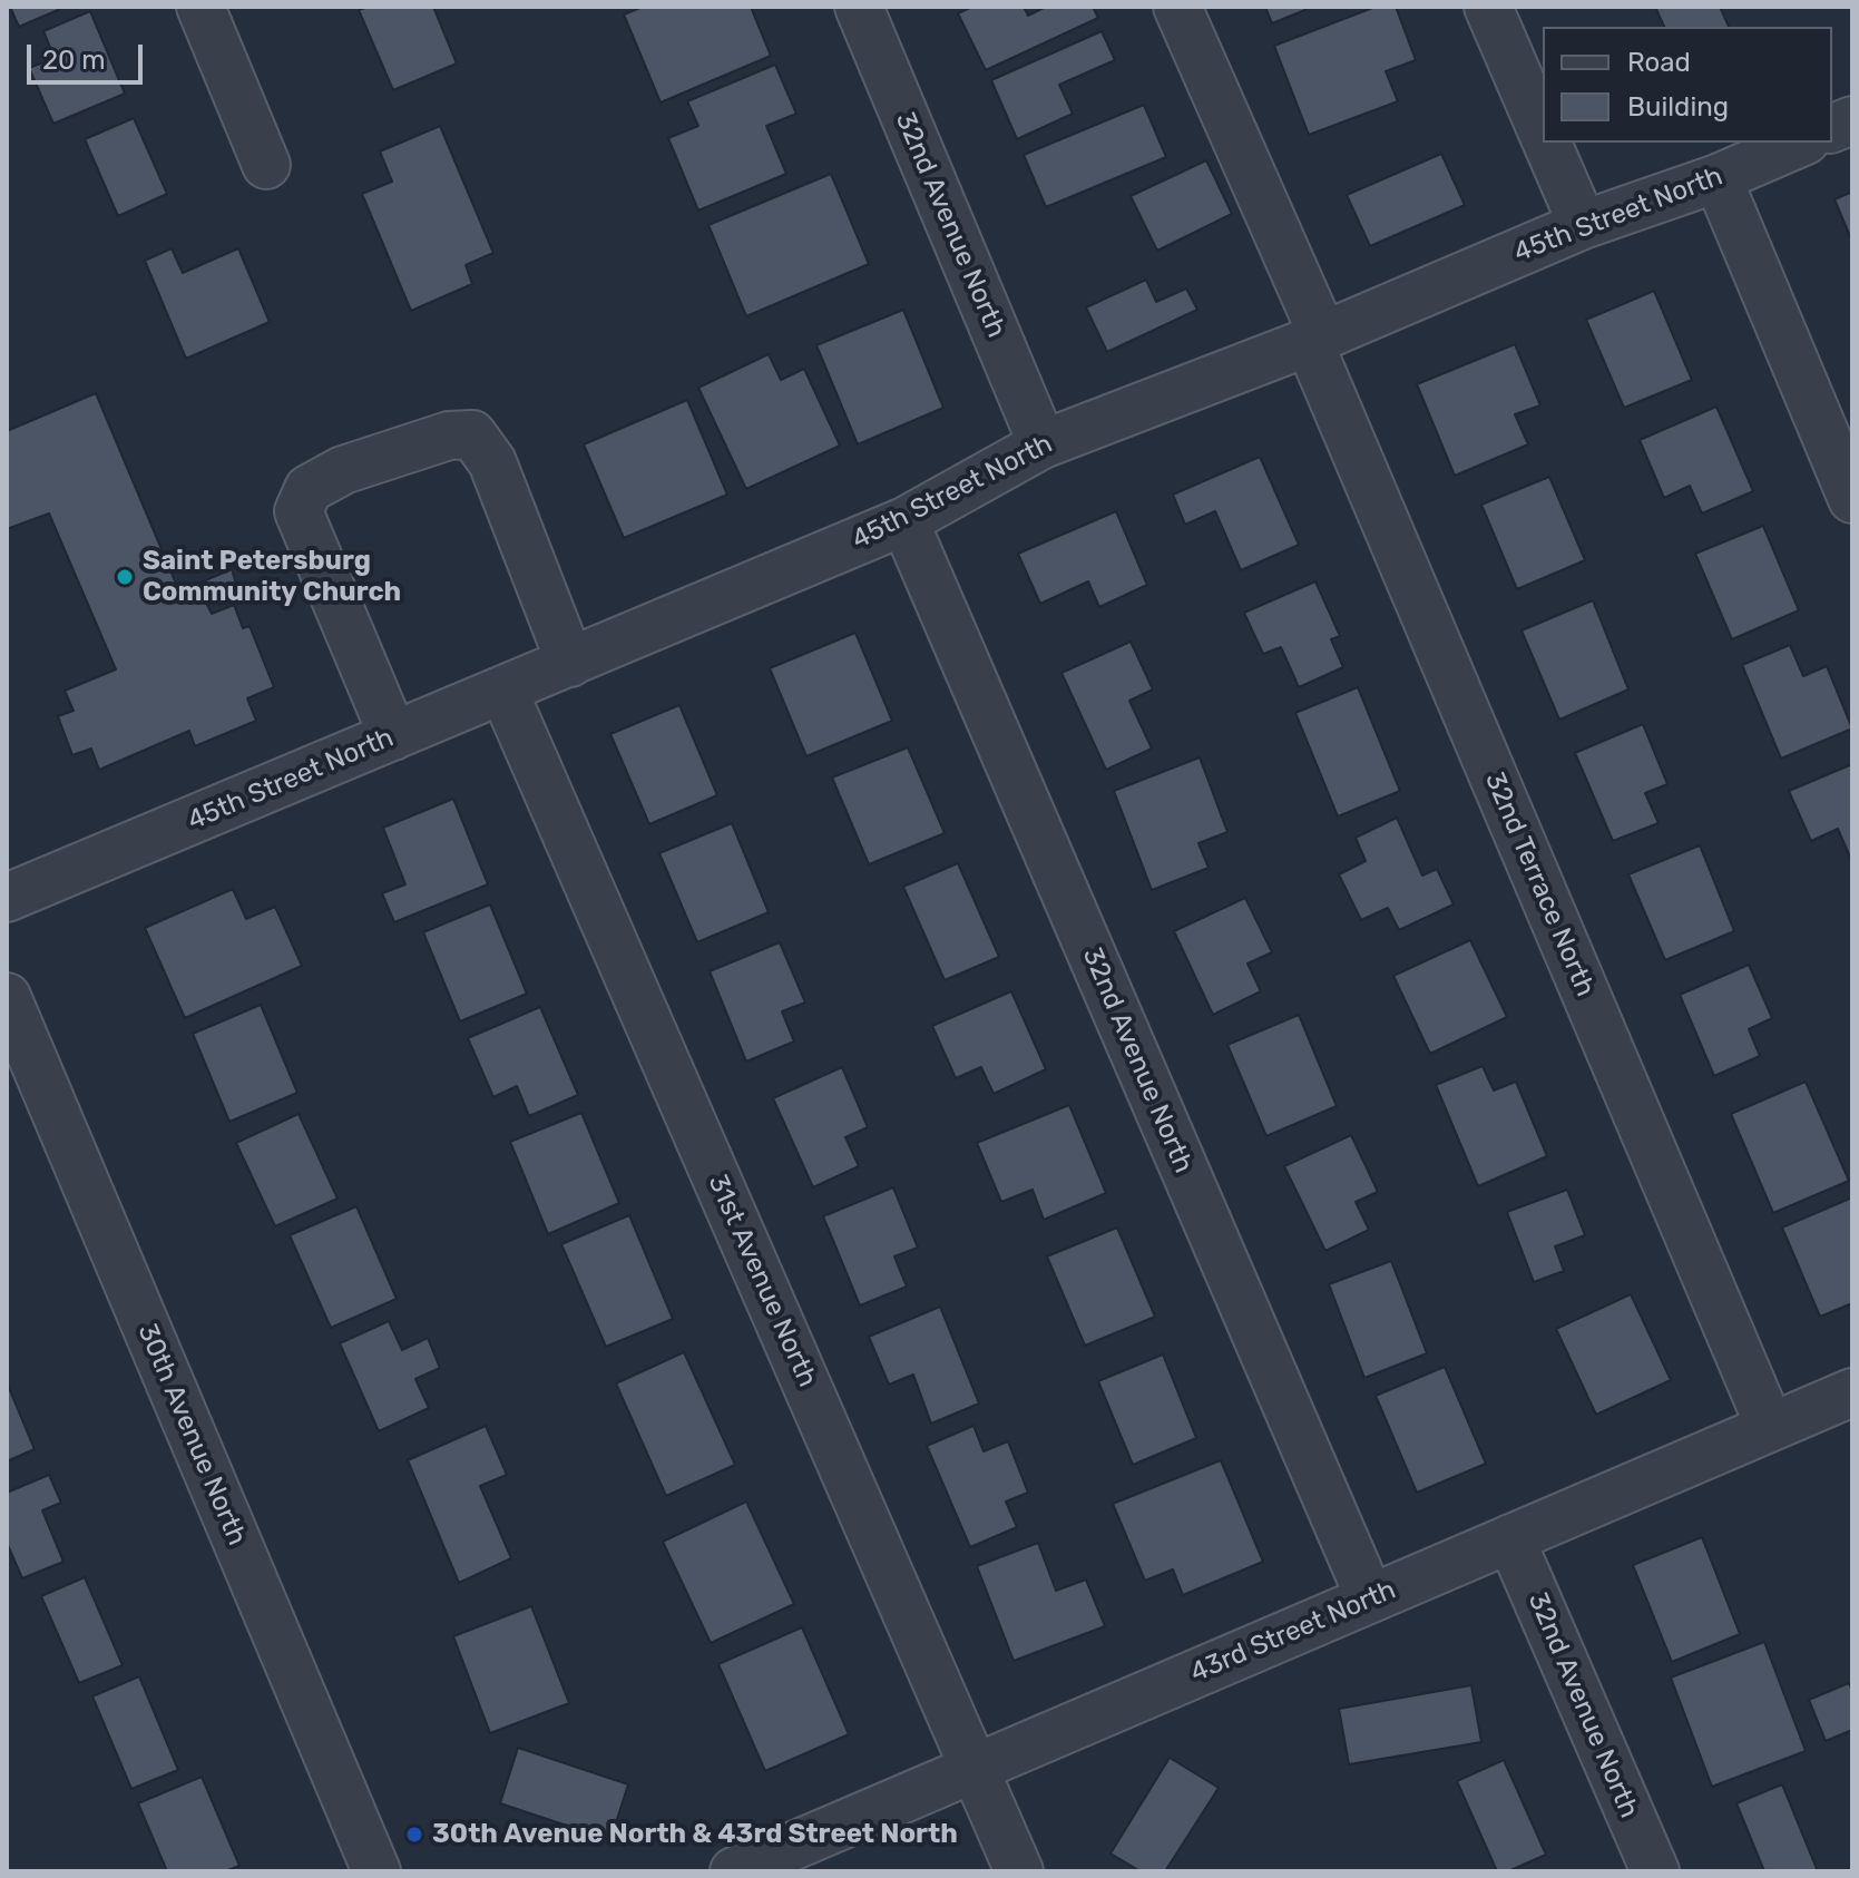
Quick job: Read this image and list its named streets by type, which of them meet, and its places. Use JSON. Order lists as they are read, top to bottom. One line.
{"streets":{"street":["45th Street North","32nd Avenue North","32nd Terrace North","31st Avenue North","30th Avenue North","43rd Street North"]},"crossings":[["45th Street North","32nd Avenue North"],["45th Street North","32nd Terrace North"],["45th Street North","31st Avenue North"],["32nd Avenue North","43rd Street North"],["32nd Terrace North","43rd Street North"],["31st Avenue North","43rd Street North"]],"places":["Saint Petersburg Community Church","30th Avenue North & 43rd Street North"],"legend":["Road","Building"],"scale_bar":"20 m"}
